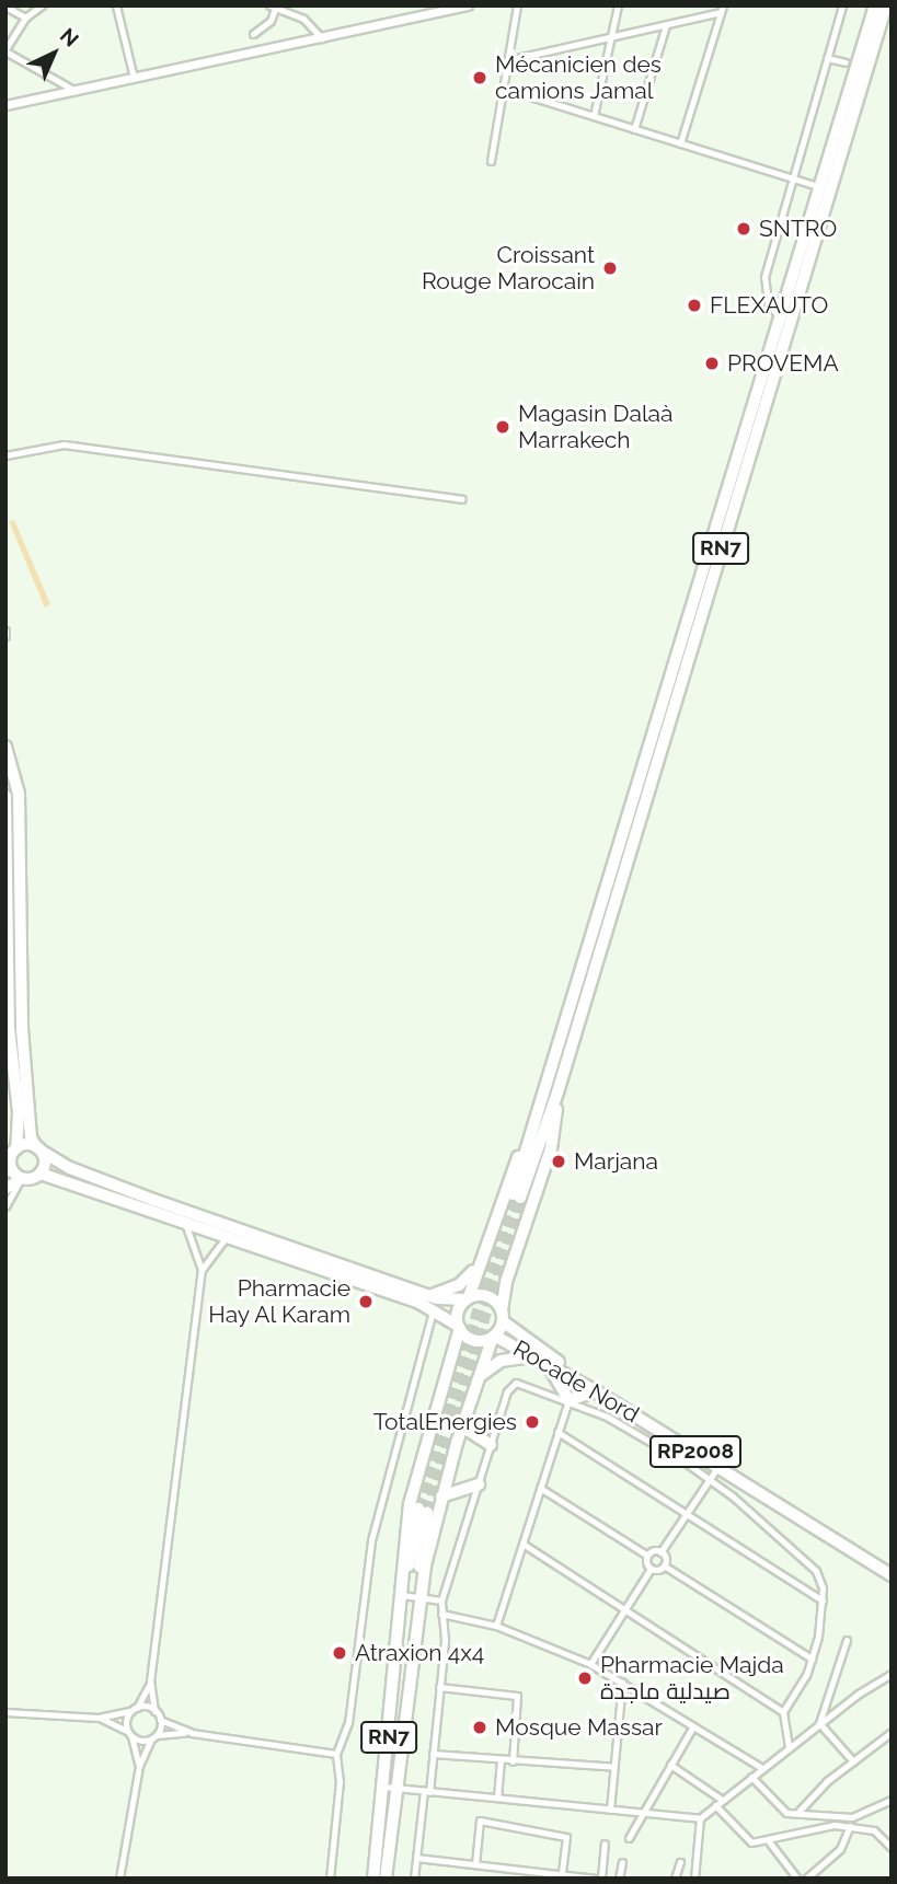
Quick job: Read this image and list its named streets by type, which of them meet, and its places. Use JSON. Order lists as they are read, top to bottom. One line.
{"streets":{"highway":["RN7","Rocade Nord","RP2008"]},"places":["Mécanicien des camions Jamal","SNTRO","Croissant Rouge Marocain","FLEXAUTO","PROVEMA","Magasin Dalaà Marrakech","Marjana","Pharmacie Hay Al Karam","TotalEnergies","Atraxion 4x4","Pharmacie Majda صيدلية ماجدة","Mosque Massar"],"north":"top right"}
